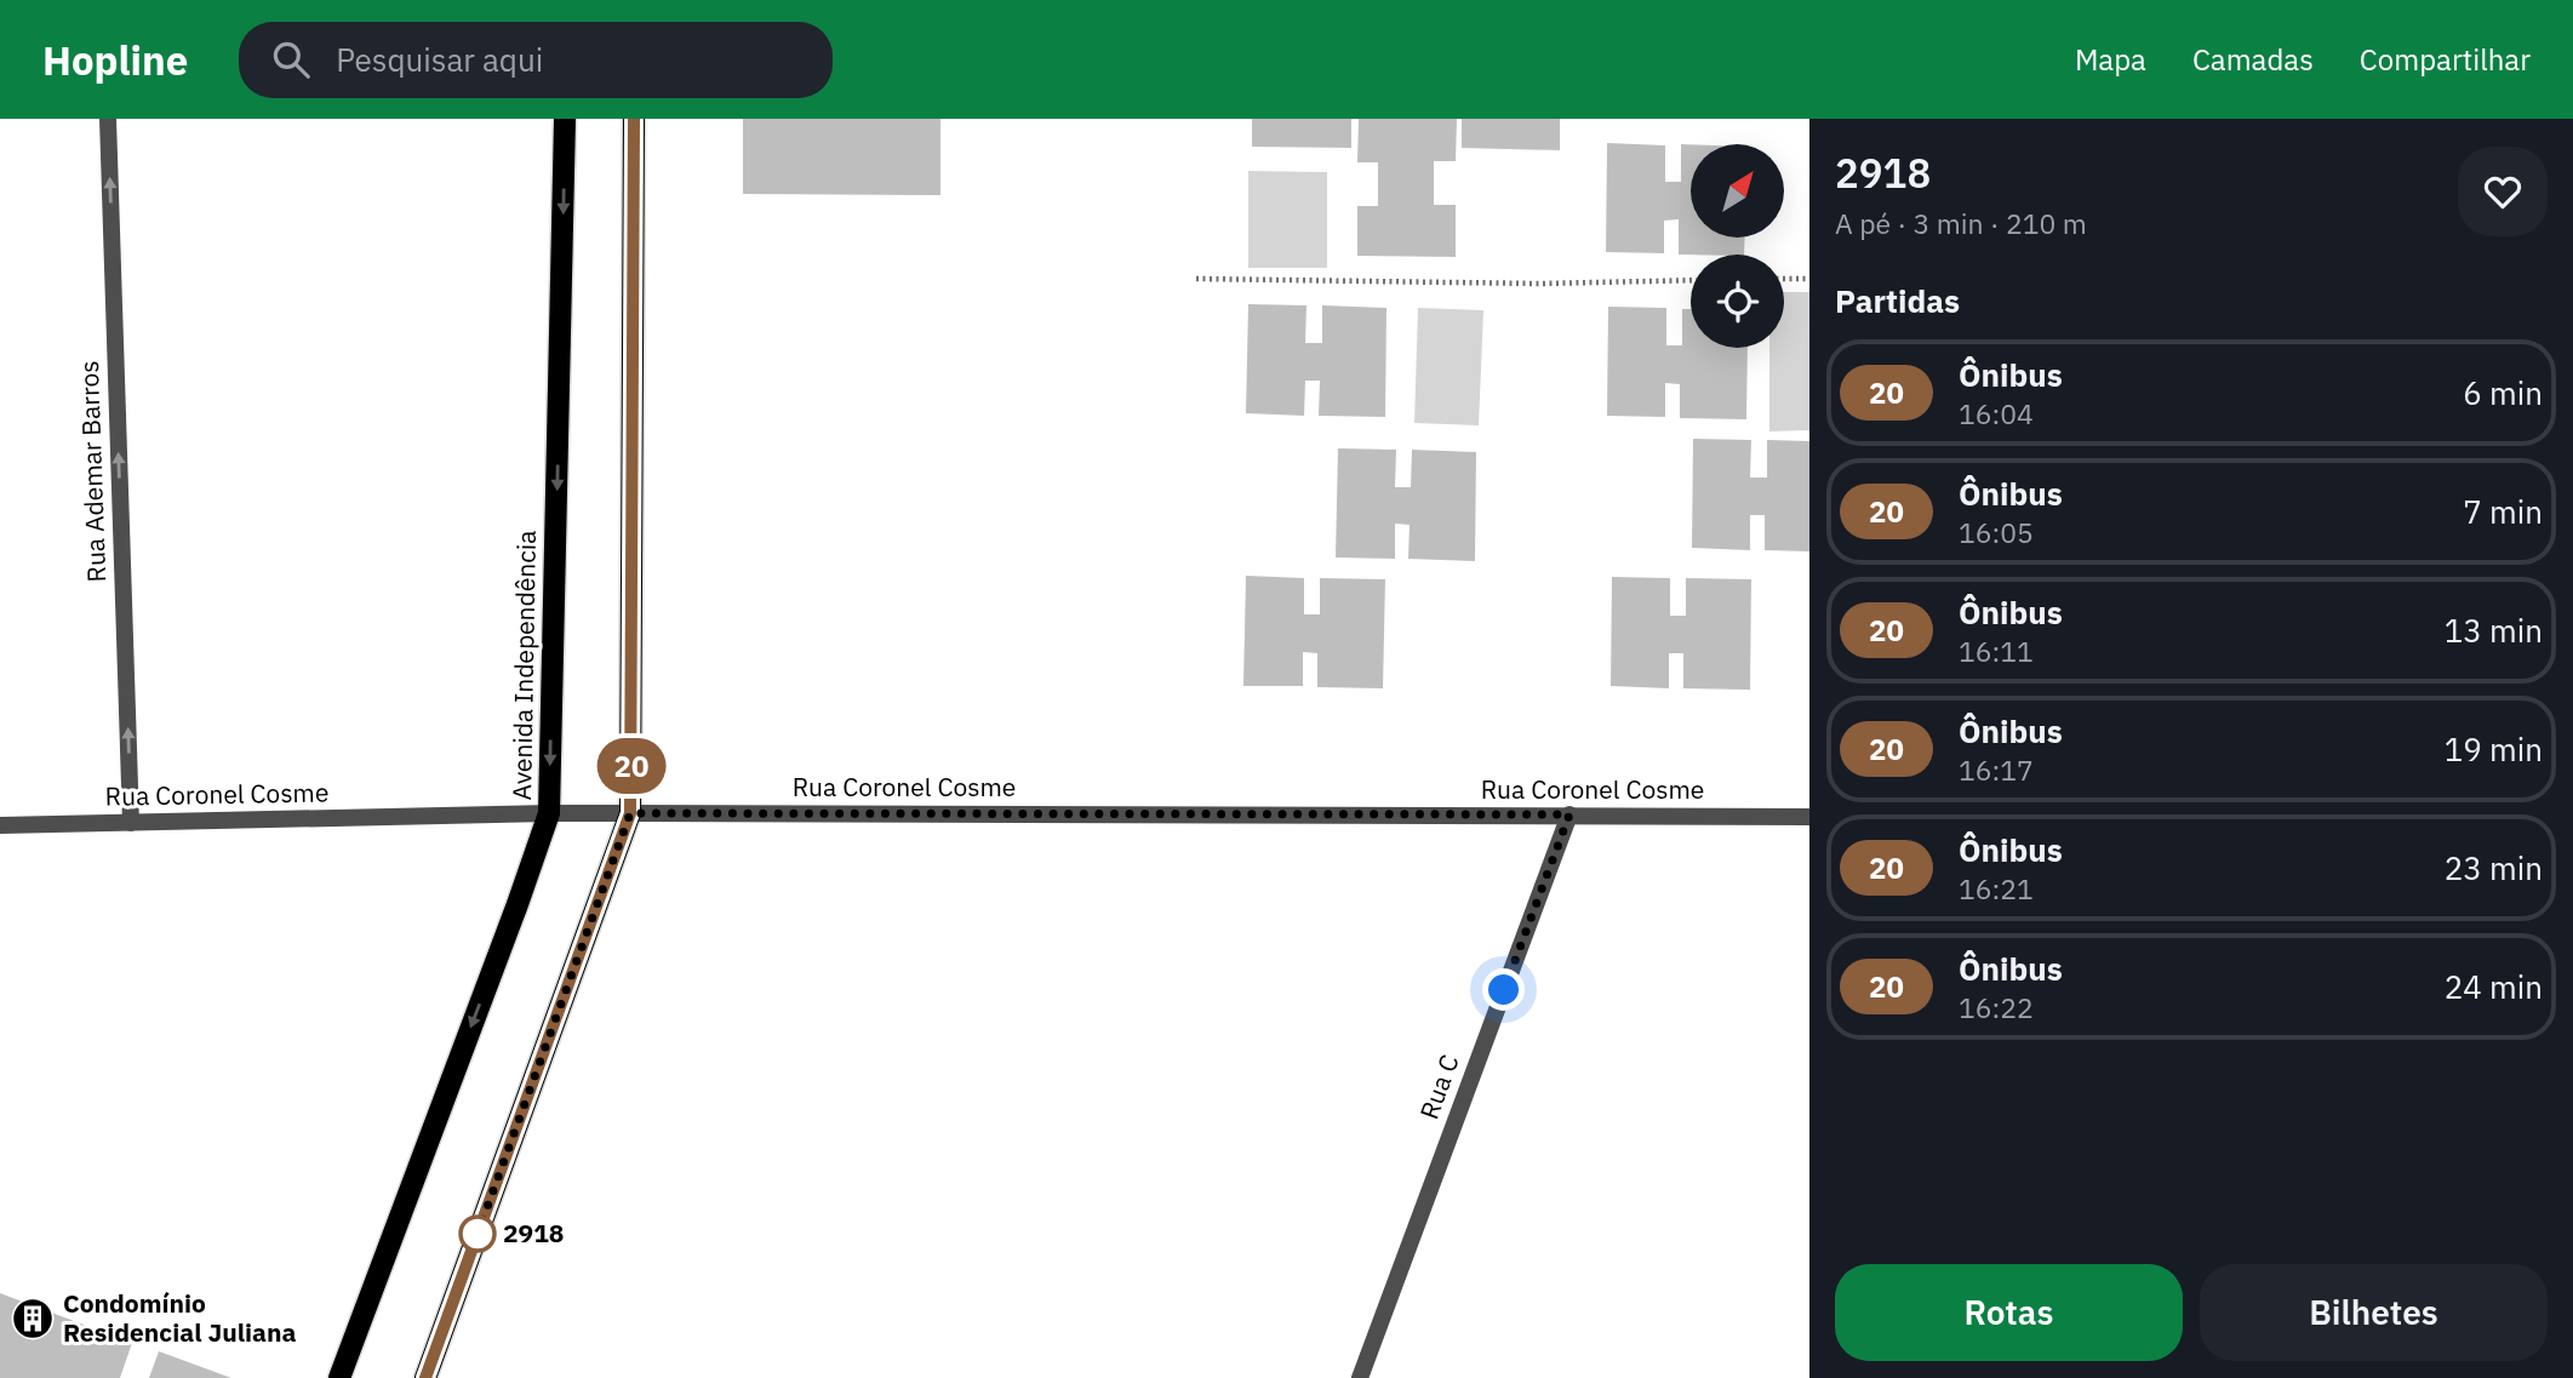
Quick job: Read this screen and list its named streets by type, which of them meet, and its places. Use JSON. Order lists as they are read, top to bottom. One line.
{"streets":{"main road":["Avenida Independência"],"street":["Rua Ademar Barros","Rua Coronel Cosme","Rua C"]},"crossings":[["Rua Ademar Barros","Rua Coronel Cosme"],["Avenida Independência","Rua Coronel Cosme"],["Rua Coronel Cosme","Rua C"]],"one_way":["Rua Ademar Barros"],"places":{"other":["2918"],"building":["Condomínio Residencial Juliana"]},"lines":["bus line 20"],"north":"top right","page":{"header":"Hopline","search":"Pesquisar aqui","nav":["Mapa","Camadas","Compartilhar"],"on_map":"20","heading":[["2918","A pé · 3 min · 210 m"],"Partidas"],"list":[{"mark":"20","name":"Ônibus","note":"16:04","value":"6 min"},{"mark":"20","name":"Ônibus","note":"16:05","value":"7 min"},{"mark":"20","name":"Ônibus","note":"16:11","value":"13 min"},{"mark":"20","name":"Ônibus","note":"16:17","value":"19 min"},{"mark":"20","name":"Ônibus","note":"16:21","value":"23 min"},{"mark":"20","name":"Ônibus","note":"16:22","value":"24 min"}],"buttons":["Rotas","Bilhetes"]}}
